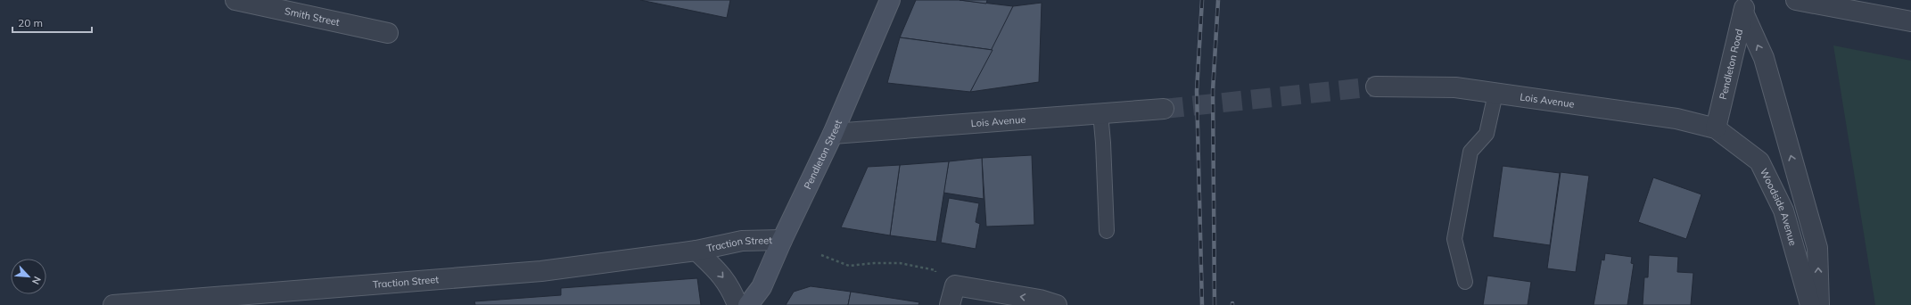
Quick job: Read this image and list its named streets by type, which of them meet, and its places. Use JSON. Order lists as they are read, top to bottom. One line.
{"streets":{"main road":["Pendleton Street"],"street":["Smith Street","Pendleton Road","Lois Avenue","Woodside Avenue","Traction Street"]},"crossings":[["Pendleton Road","Lois Avenue"],["Pendleton Road","Woodside Avenue"],["Lois Avenue","Pendleton Street"],["Lois Avenue","Woodside Avenue"],["Pendleton Street","Traction Street"]],"scale_bar":"20 m","north":"bottom right"}
